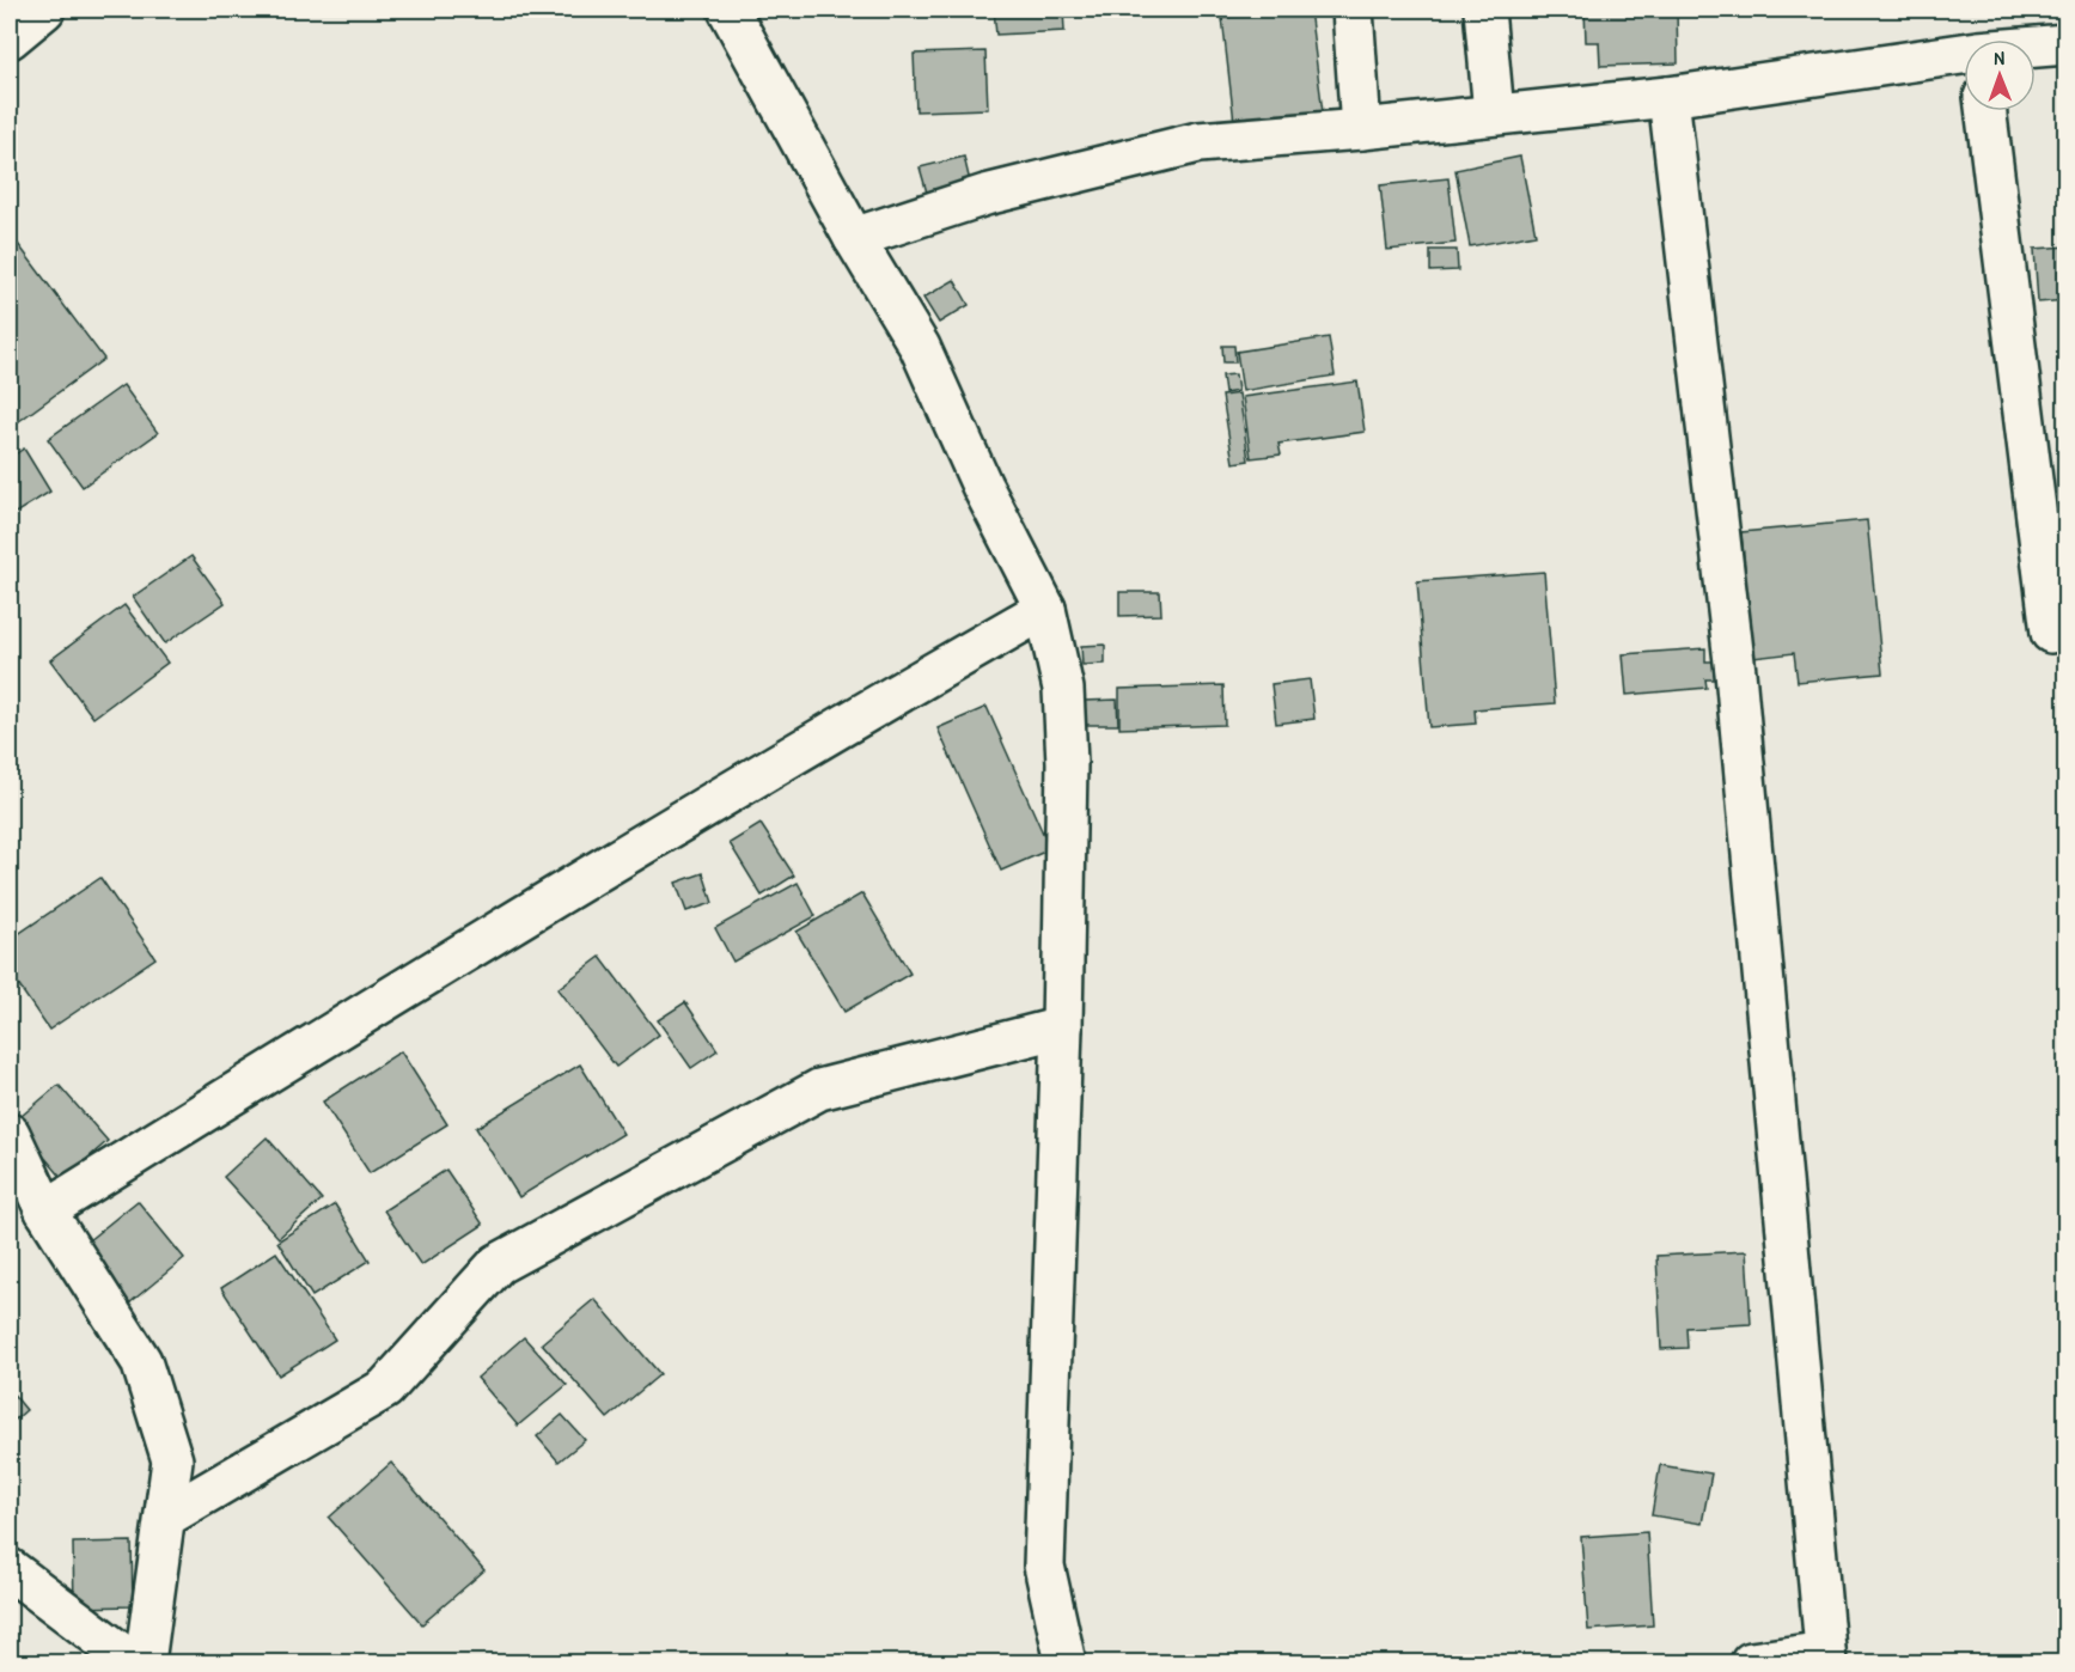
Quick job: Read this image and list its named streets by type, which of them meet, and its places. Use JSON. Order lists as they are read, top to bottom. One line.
{"north":"top"}
